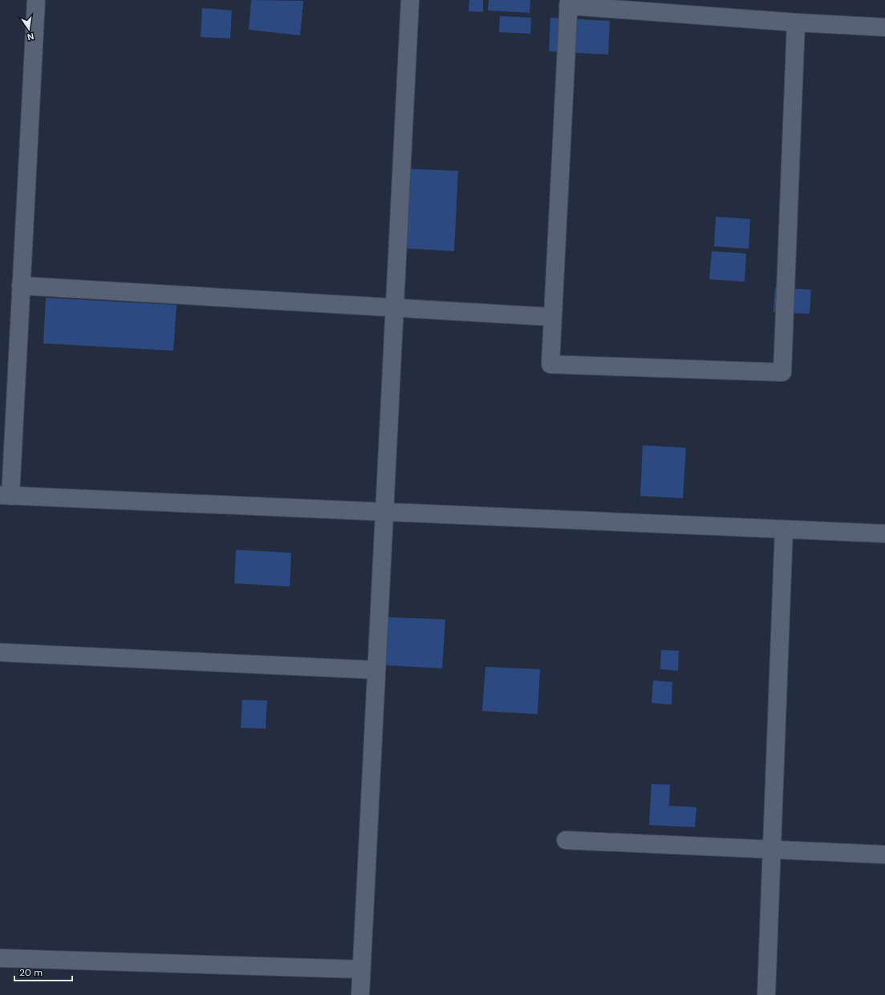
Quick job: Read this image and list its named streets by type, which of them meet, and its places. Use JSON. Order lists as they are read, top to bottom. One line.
{"scale_bar":"20 m","north":"bottom"}
